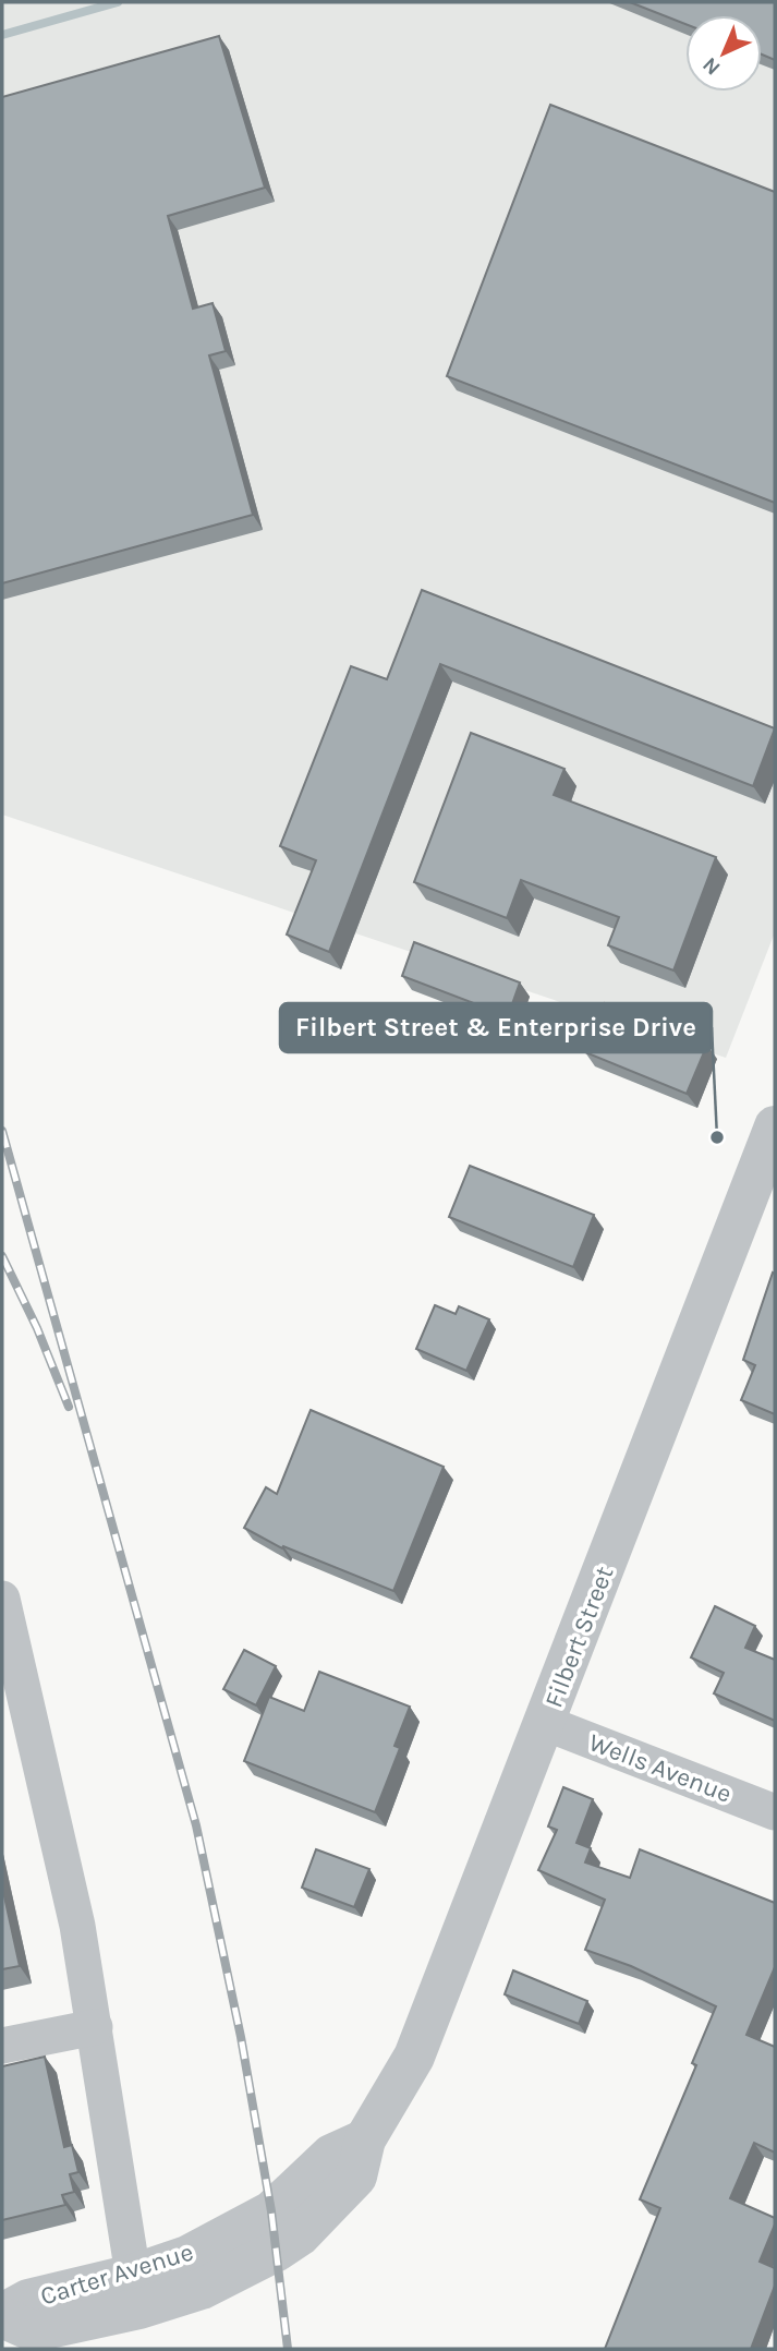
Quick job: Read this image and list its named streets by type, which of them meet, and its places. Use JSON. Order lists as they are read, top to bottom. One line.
{"streets":{"street":["Filbert Street","Wells Avenue","Carter Avenue"]},"crossings":[["Filbert Street","Wells Avenue"],["Filbert Street","Carter Avenue"]],"places":["Filbert Street & Enterprise Drive"],"north":"bottom left"}
